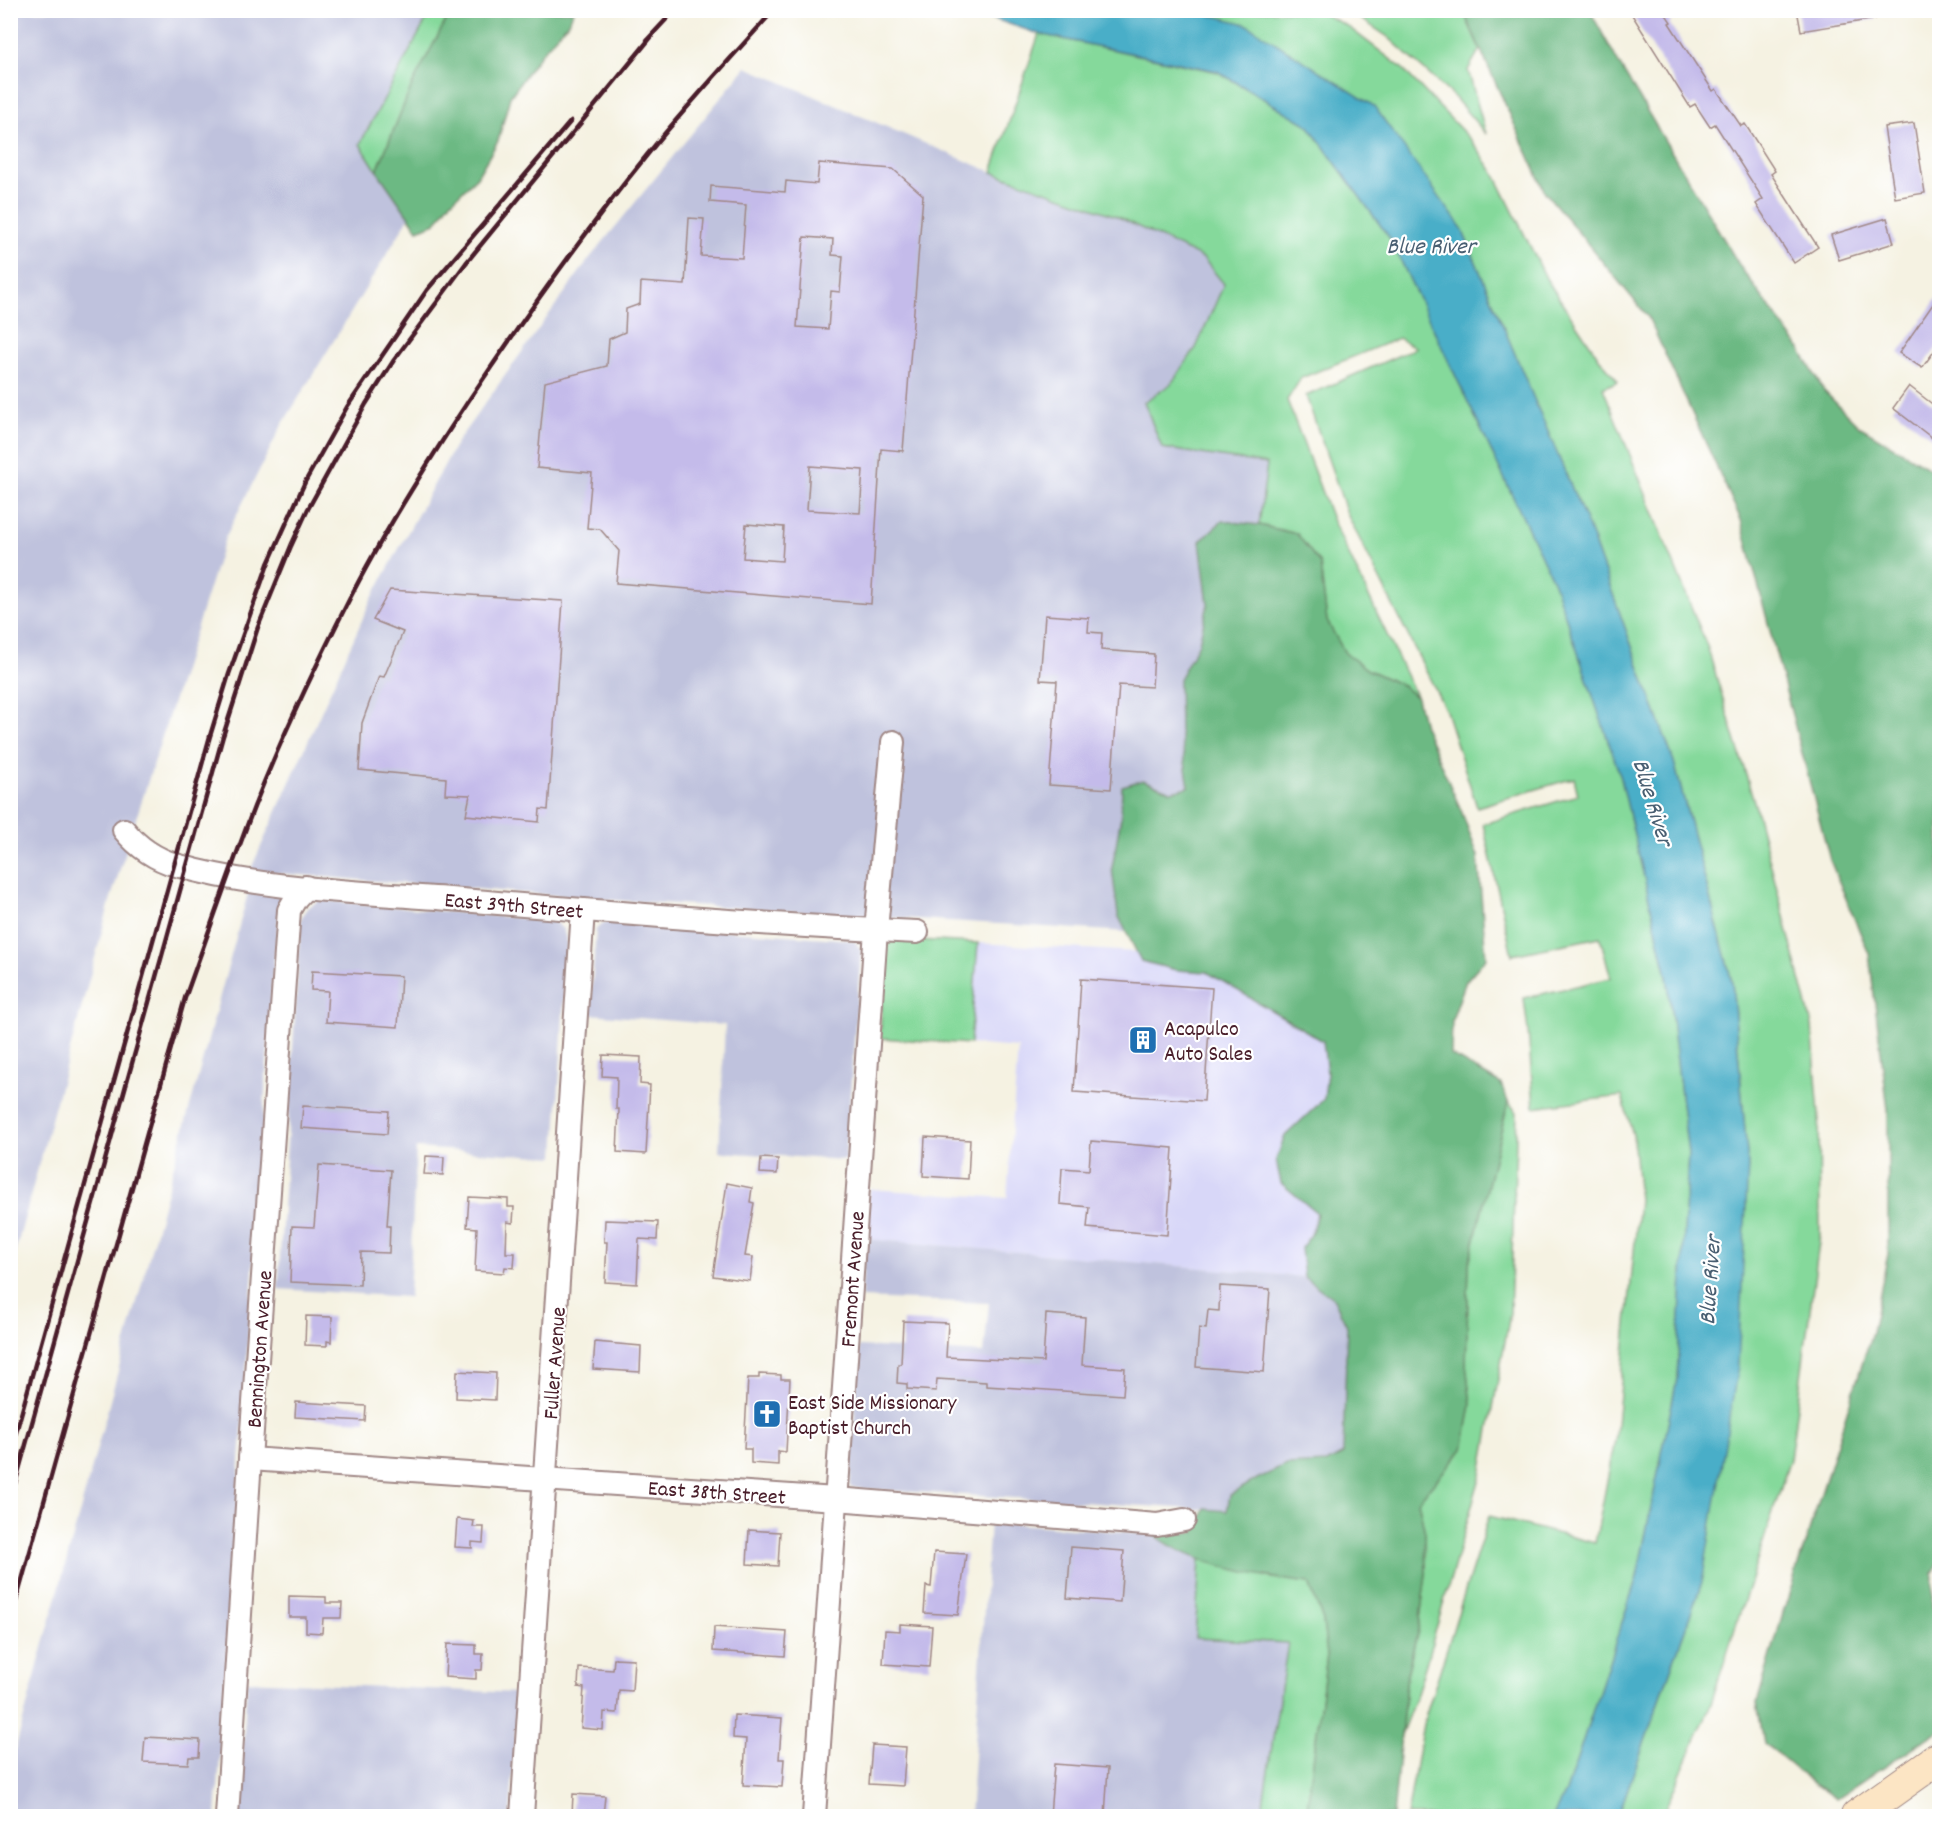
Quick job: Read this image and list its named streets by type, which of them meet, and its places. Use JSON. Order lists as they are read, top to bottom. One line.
{"streets":{"street":["East 39th Street","Fremont Avenue","Bennington Avenue","Fuller Avenue","East 38th Street"]},"crossings":[["East 39th Street","Fremont Avenue"],["East 39th Street","Bennington Avenue"],["East 39th Street","Fuller Avenue"],["Fremont Avenue","East 38th Street"],["Bennington Avenue","East 38th Street"],["Fuller Avenue","East 38th Street"]],"water":["Blue River"],"places":{"building":["Acapulco Auto Sales"],"church":["East Side Missionary Baptist Church"]}}
